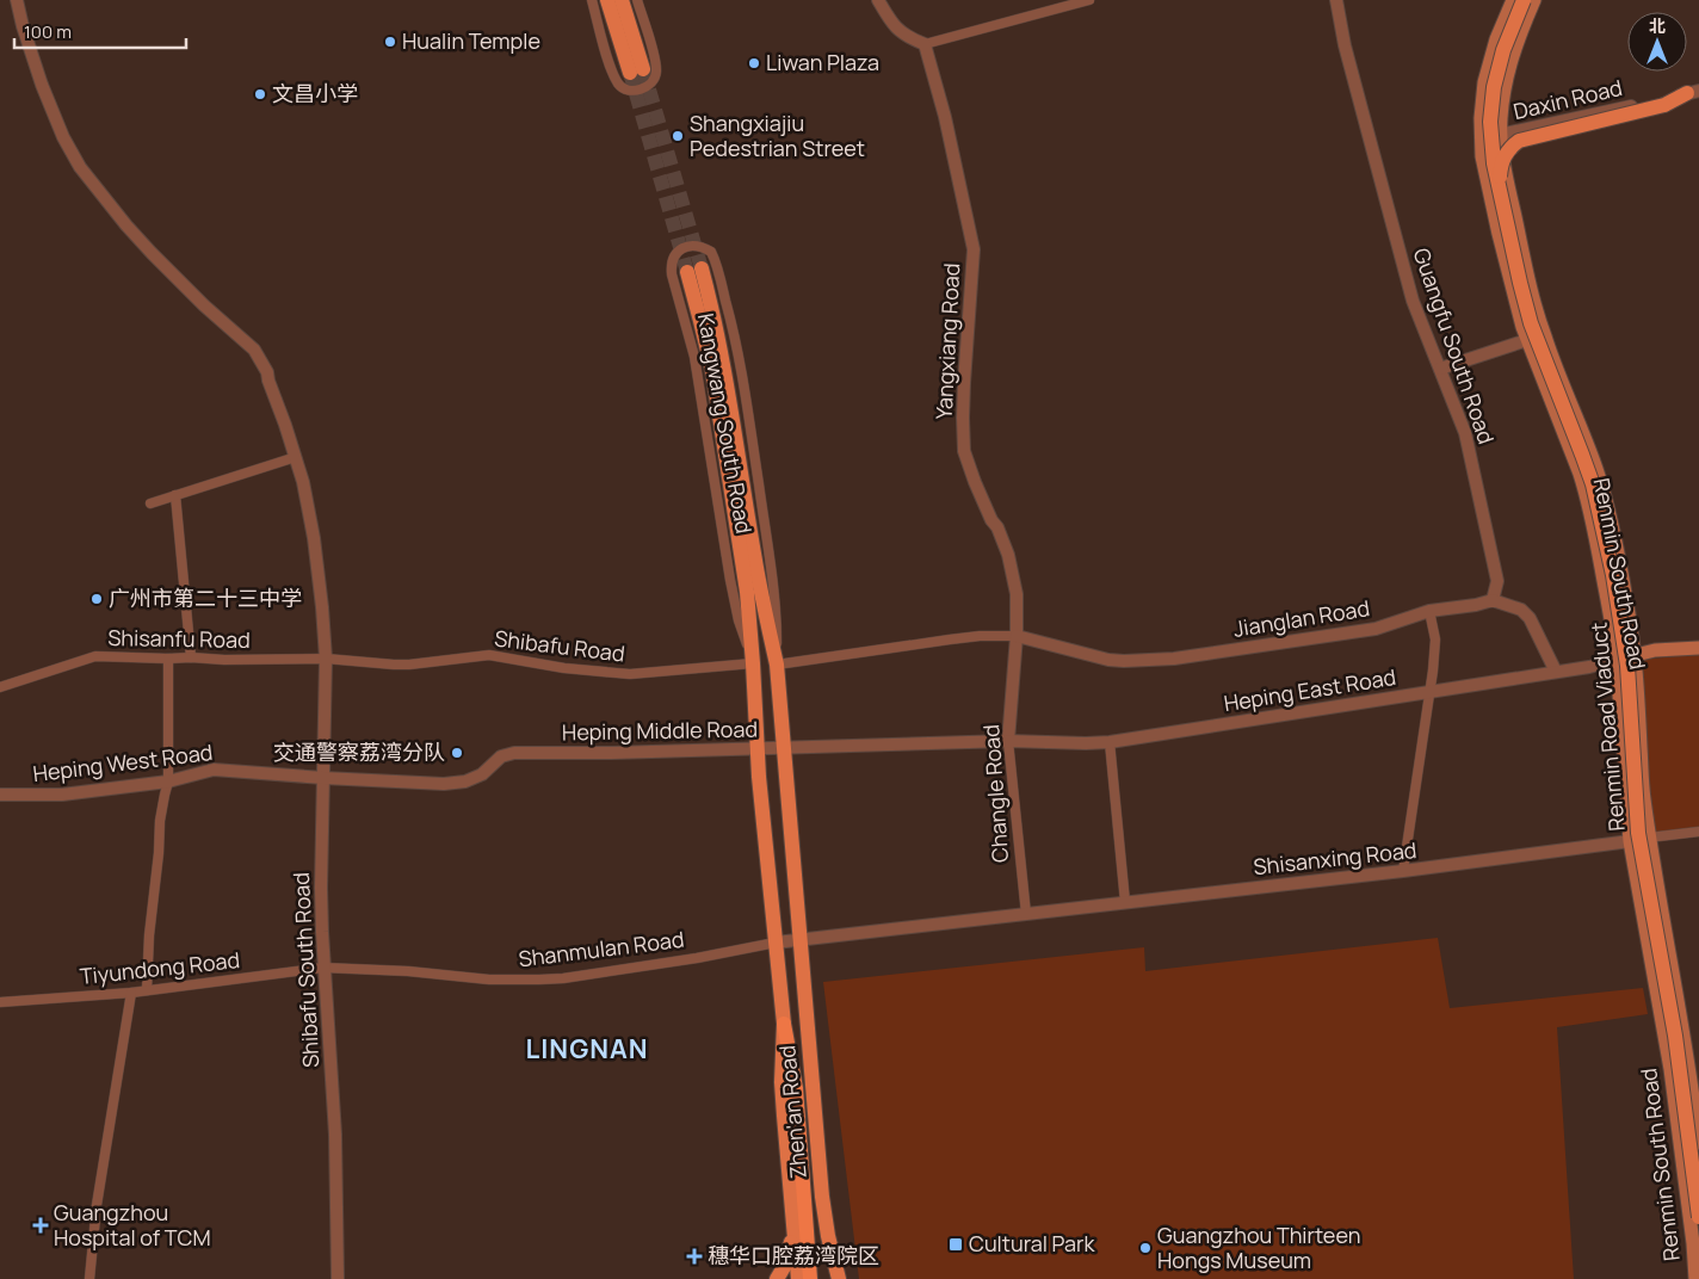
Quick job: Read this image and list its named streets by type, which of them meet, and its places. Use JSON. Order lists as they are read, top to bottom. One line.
{"streets":{"main road":["Kangwang South Road","Renmin South Road","Renmin Road Viaduct","Zhen'an Road"],"street":["Daxin Road","Yangxiang Road","Guangfu South Road","Jianglan Road","Shisanfu Road","Shibafu Road","Heping East Road","Heping Middle Road","Heping West Road","Changle Road","Shisanxing Road","Shanmulan Road","Tiyundong Road","Shibafu South Road"]},"crossings":[["Daxin Road","Renmin South Road"],["Yangxiang Road","Jianglan Road"],["Yangxiang Road","Changle Road"],["Guangfu South Road","Jianglan Road"],["Kangwang South Road","Shibafu Road"],["Kangwang South Road","Heping Middle Road"],["Kangwang South Road","Shanmulan Road"],["Kangwang South Road","Zhen'an Road"],["Renmin South Road","Heping East Road"],["Renmin South Road","Shisanxing Road"],["Jianglan Road","Changle Road"],["Shisanfu Road","Shibafu Road"],["Shisanfu Road","Shibafu South Road"],["Shibafu Road","Shibafu South Road"],["Heping East Road","Heping Middle Road"],["Heping East Road","Changle Road"],["Heping Middle Road","Heping West Road"],["Heping Middle Road","Changle Road"],["Heping Middle Road","Shibafu South Road"],["Heping West Road","Shibafu South Road"],["Changle Road","Shisanxing Road"],["Shanmulan Road","Tiyundong Road"],["Shanmulan Road","Shibafu South Road"],["Shanmulan Road","Zhen'an Road"],["Tiyundong Road","Shibafu South Road"]],"districts":["LINGNAN"],"places":{"other":["Hualin Temple","Liwan Plaza","文昌小学","Shangxiajiu Pedestrian Street","广州市第二十三中学","交通警察荔湾分队","Guangzhou Thirteen Hongs Museum"],"health":["Guangzhou Hospital of TCM","穗华口腔荔湾院区"],"transit":["Cultural Park"]},"scale_bar":"100 m","north":"top"}
